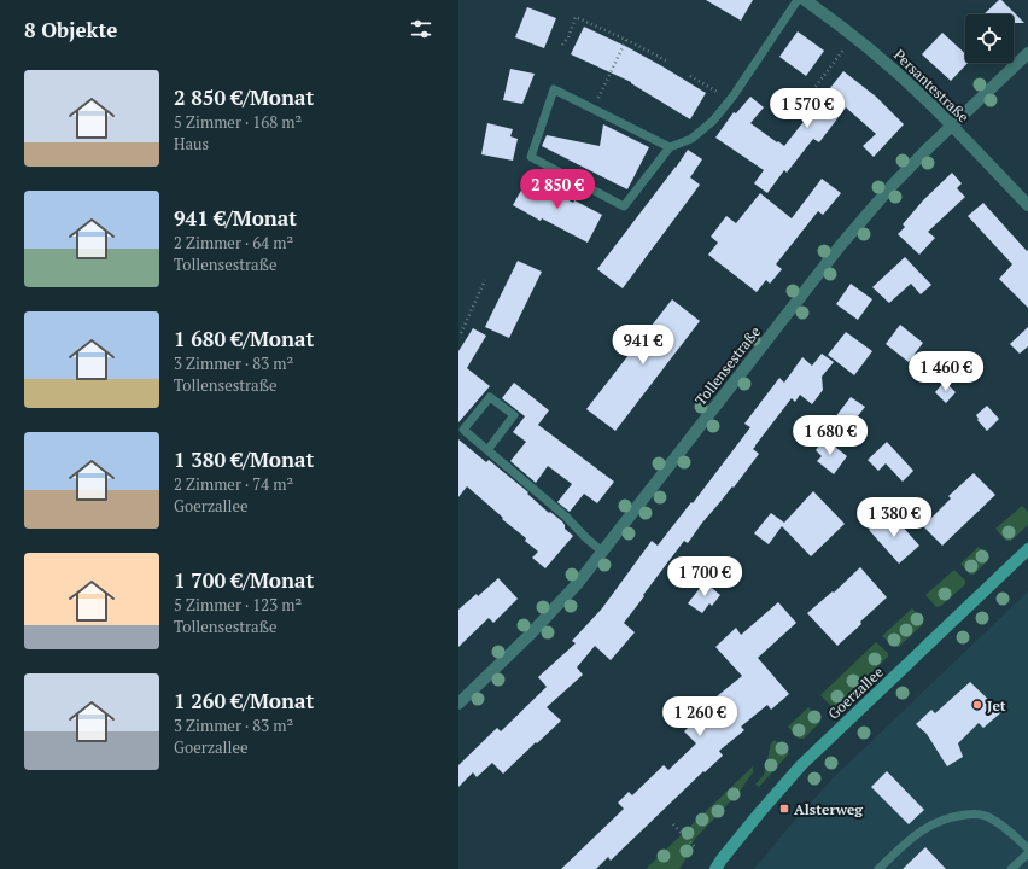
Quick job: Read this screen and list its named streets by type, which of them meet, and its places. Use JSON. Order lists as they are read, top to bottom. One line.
{"streets":{"main road":["Goerzallee"],"street":["Persantestraße","Tollensestraße"]},"crossings":[["Persantestraße","Tollensestraße"]],"places":{"other":["Jet"],"transit":["Alsterweg"]},"page":{"heading":"8 Objekte","list":[{"name":"2 850 €/Monat","note":"5 Zimmer · 168 m² · Haus"},{"name":"941 €/Monat","note":"2 Zimmer · 64 m² · Tollensestraße"},{"name":"1 680 €/Monat","note":"3 Zimmer · 83 m² · Tollensestraße"},{"name":"1 380 €/Monat","note":"2 Zimmer · 74 m² · Goerzallee"},{"name":"1 700 €/Monat","note":"5 Zimmer · 123 m² · Tollensestraße"},{"name":"1 260 €/Monat","note":"3 Zimmer · 83 m² · Goerzallee"}],"price":["1 570 €","2 850 €","941 €","1 460 €","1 680 €","1 380 €","1 700 €","1 260 €"]}}
